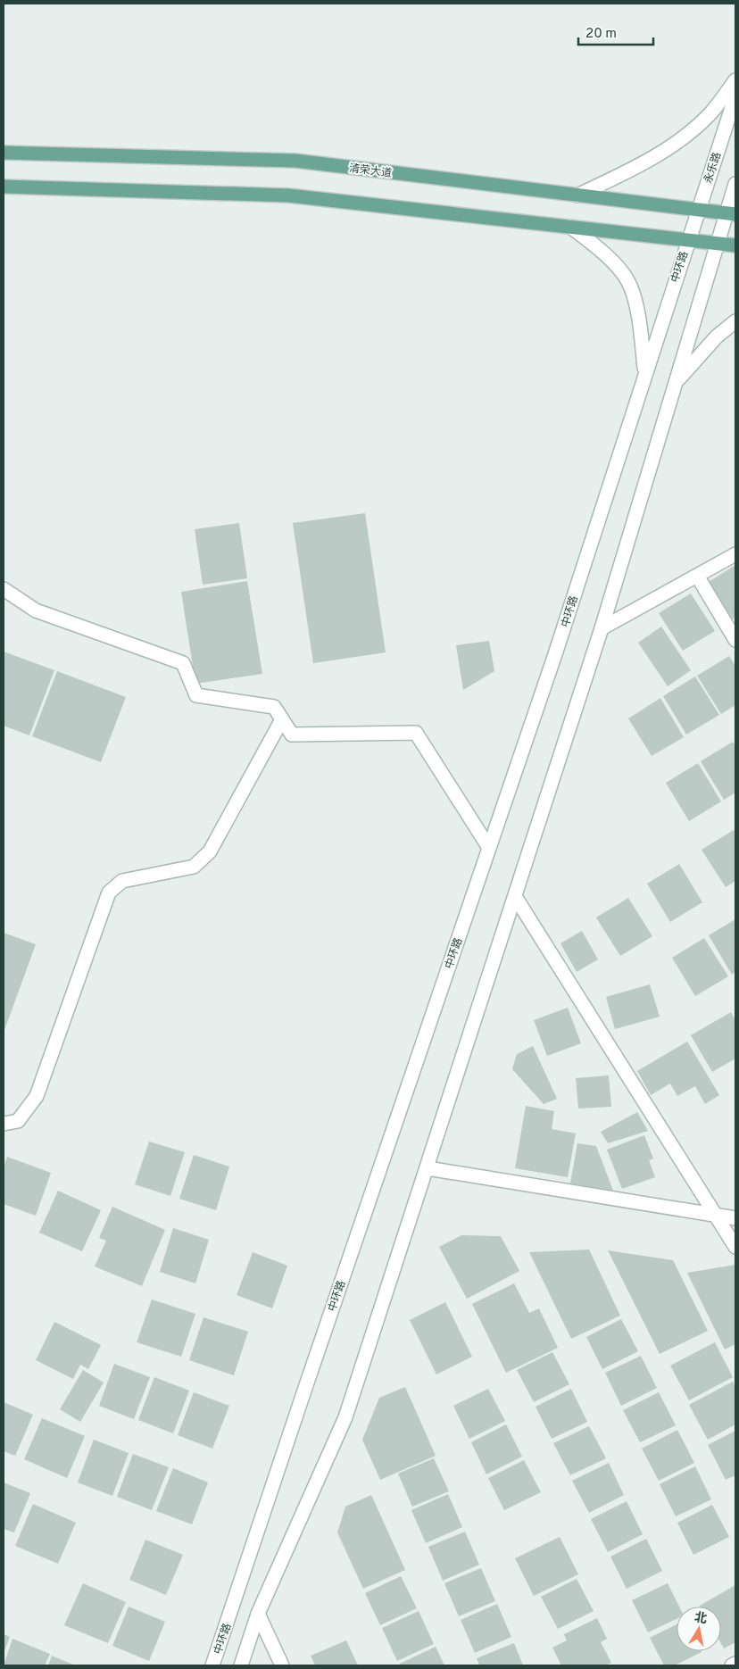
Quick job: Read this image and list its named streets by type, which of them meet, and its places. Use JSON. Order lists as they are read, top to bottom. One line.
{"streets":{"main road":["清荣大道"],"street":["永乐路","中环路"]},"crossings":[["永乐路","清荣大道"],["永乐路","中环路"]],"scale_bar":"20 m","north":"top"}
